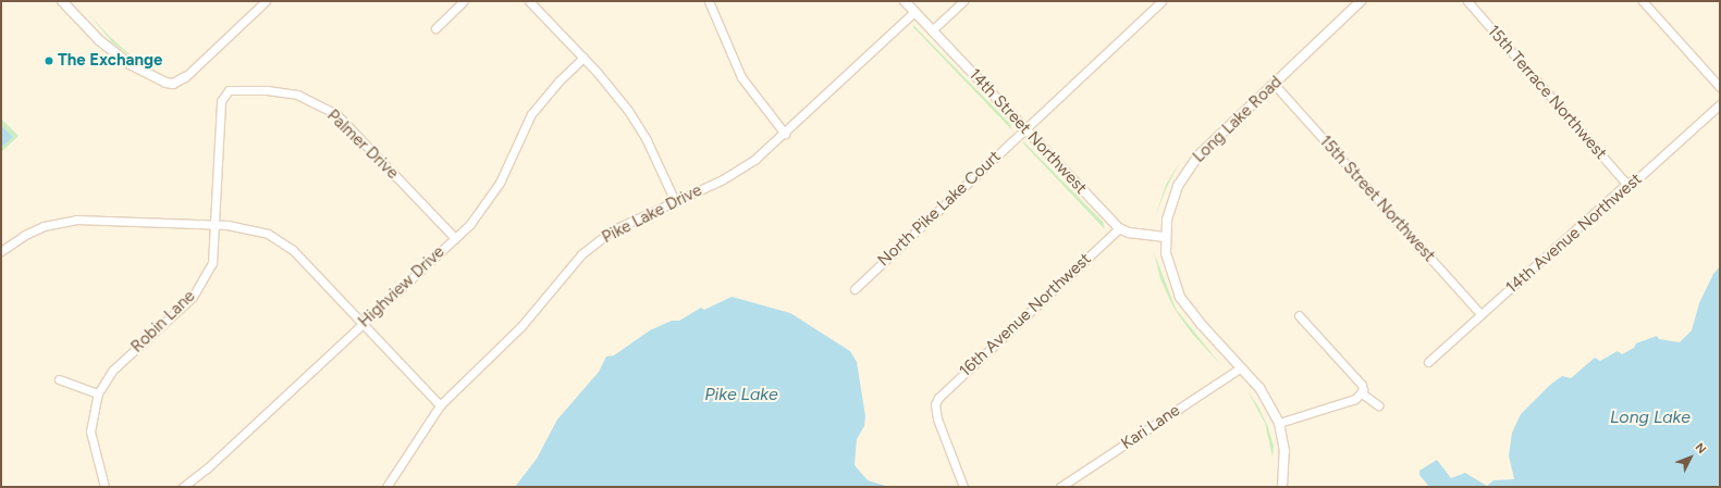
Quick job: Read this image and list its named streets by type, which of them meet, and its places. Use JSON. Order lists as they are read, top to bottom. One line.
{"streets":{"street":["15th Terrace Northwest","Long Lake Road","14th Street Northwest","Palmer Drive","15th Street Northwest","North Pike Lake Court","Pike Lake Drive","14th Avenue Northwest","Highview Drive","16th Avenue Northwest","Robin Lane","Kari Lane"]},"crossings":[["15th Terrace Northwest","14th Avenue Northwest"],["Long Lake Road","14th Street Northwest"],["Long Lake Road","15th Street Northwest"],["Long Lake Road","Kari Lane"],["14th Street Northwest","North Pike Lake Court"],["14th Street Northwest","Pike Lake Drive"],["14th Street Northwest","16th Avenue Northwest"],["Palmer Drive","Highview Drive"],["Palmer Drive","Robin Lane"],["15th Street Northwest","14th Avenue Northwest"]],"water":["Pike Lake","Long Lake"],"places":["The Exchange"],"north":"top right"}
